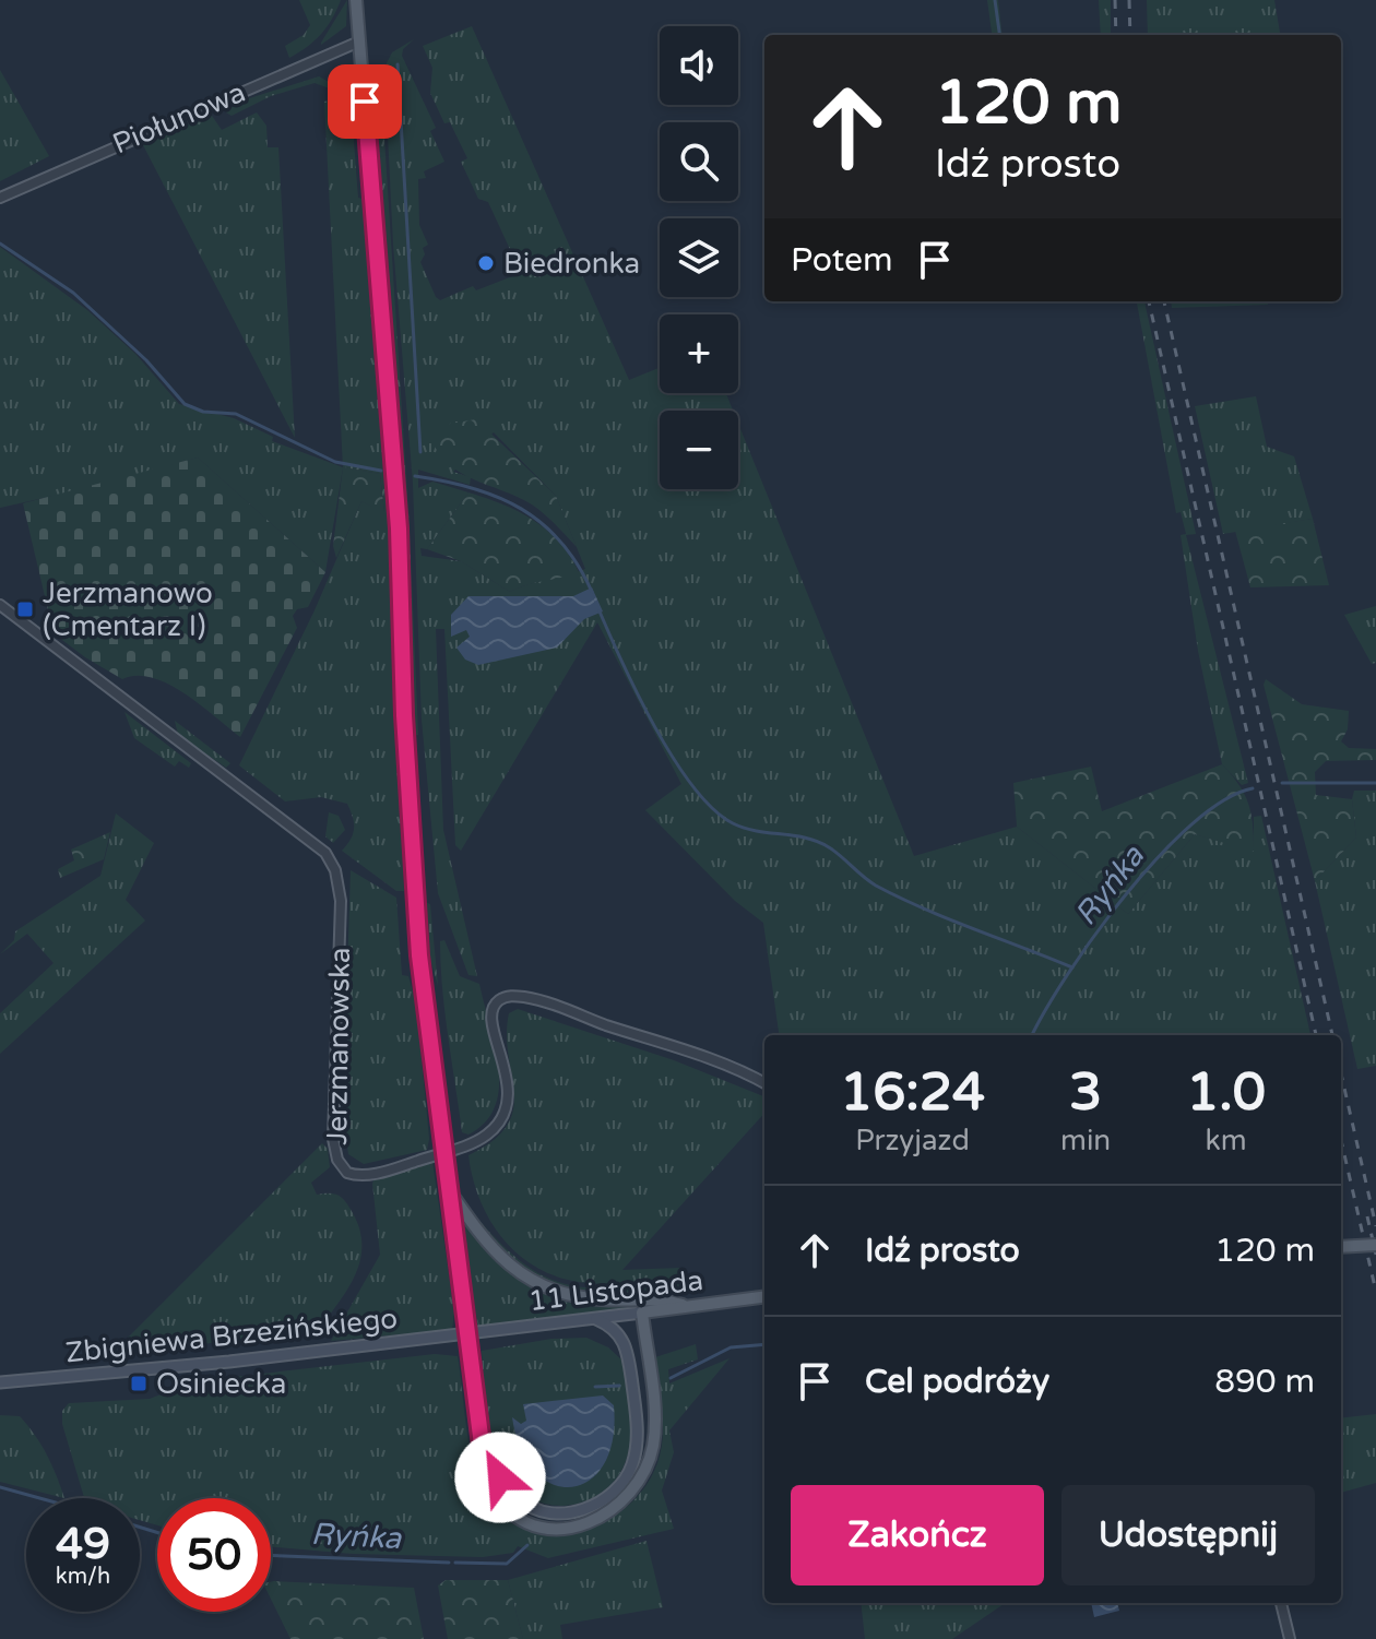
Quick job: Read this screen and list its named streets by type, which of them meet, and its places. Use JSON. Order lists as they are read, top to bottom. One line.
{"streets":{"main road":["11 Listopada","Zbigniewa Brzezińskiego"],"street":["Piołunowa","Jerzmanowska"]},"crossings":[["11 Listopada","Zbigniewa Brzezińskiego"]],"water":["Ryńka"],"places":{"other":["Biedronka"],"transit":["Jerzmanowo (Cmentarz I)","Osiniecka"]},"page":{"map_buttons":["+","−"],"turn":["120 m","Idź prosto"],"then":"Potem","eta":["16:24","Przyjazd","3","min","1.0","km"],"list":[{"name":"Idź prosto","value":"120 m"},{"name":"Cel podróży","value":"890 m"}],"buttons":["Zakończ","Udostępnij"],"speed":"49 km/h","limit":"50"}}
